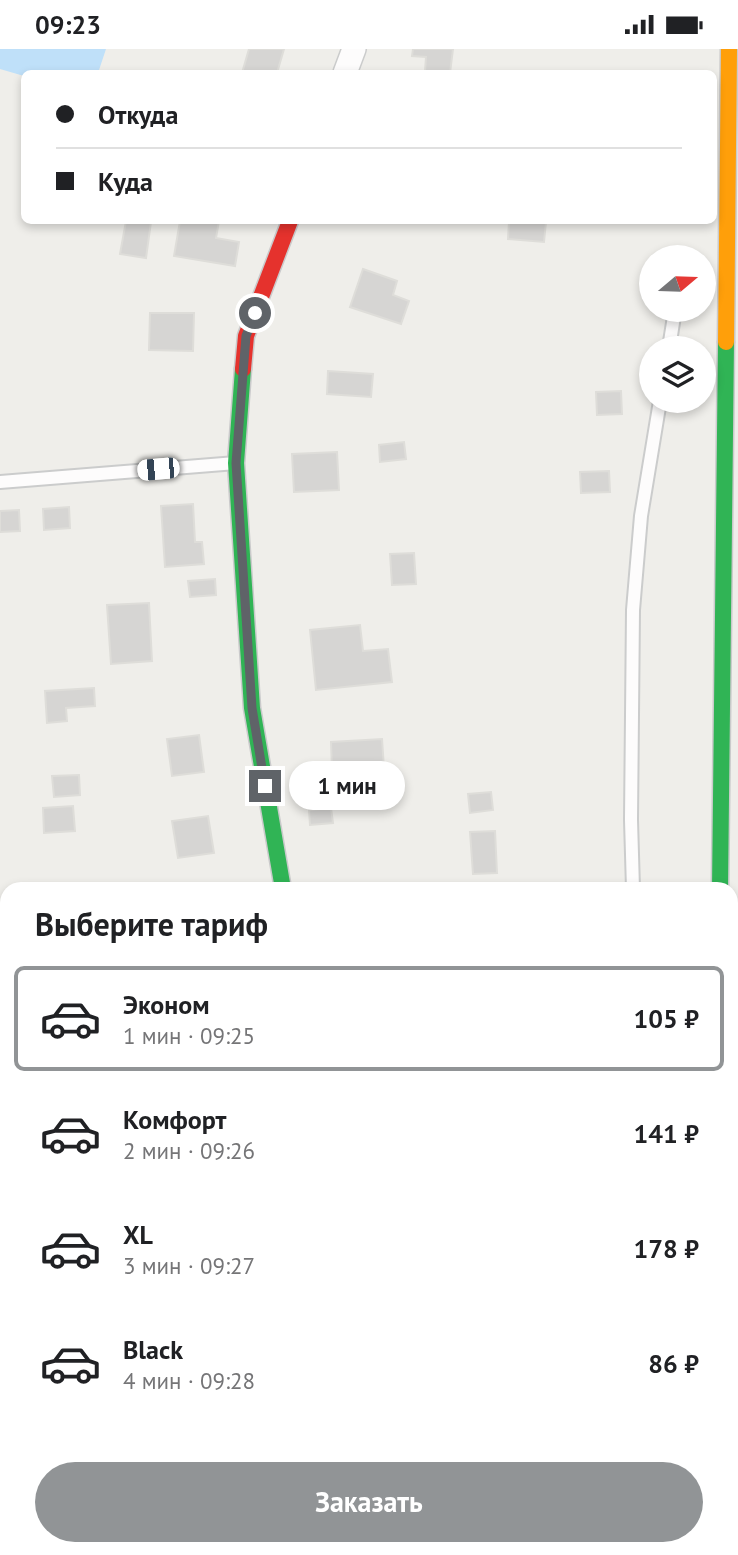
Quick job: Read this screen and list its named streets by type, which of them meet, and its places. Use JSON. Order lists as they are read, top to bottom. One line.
{"north":"right","page":{"status":"09:23","banner":["Откуда","Куда"],"bubble":"1 мин","heading":"Выберите тариф","list":[{"name":"Эконом","note":"1 мин · 09:25","value":"105 ₽"},{"name":"Комфорт","note":"2 мин · 09:26","value":"141 ₽"},{"name":"XL","note":"3 мин · 09:27","value":"178 ₽"},{"name":"Black","note":"4 мин · 09:28","value":"86 ₽"}],"buttons":"Заказать"}}
